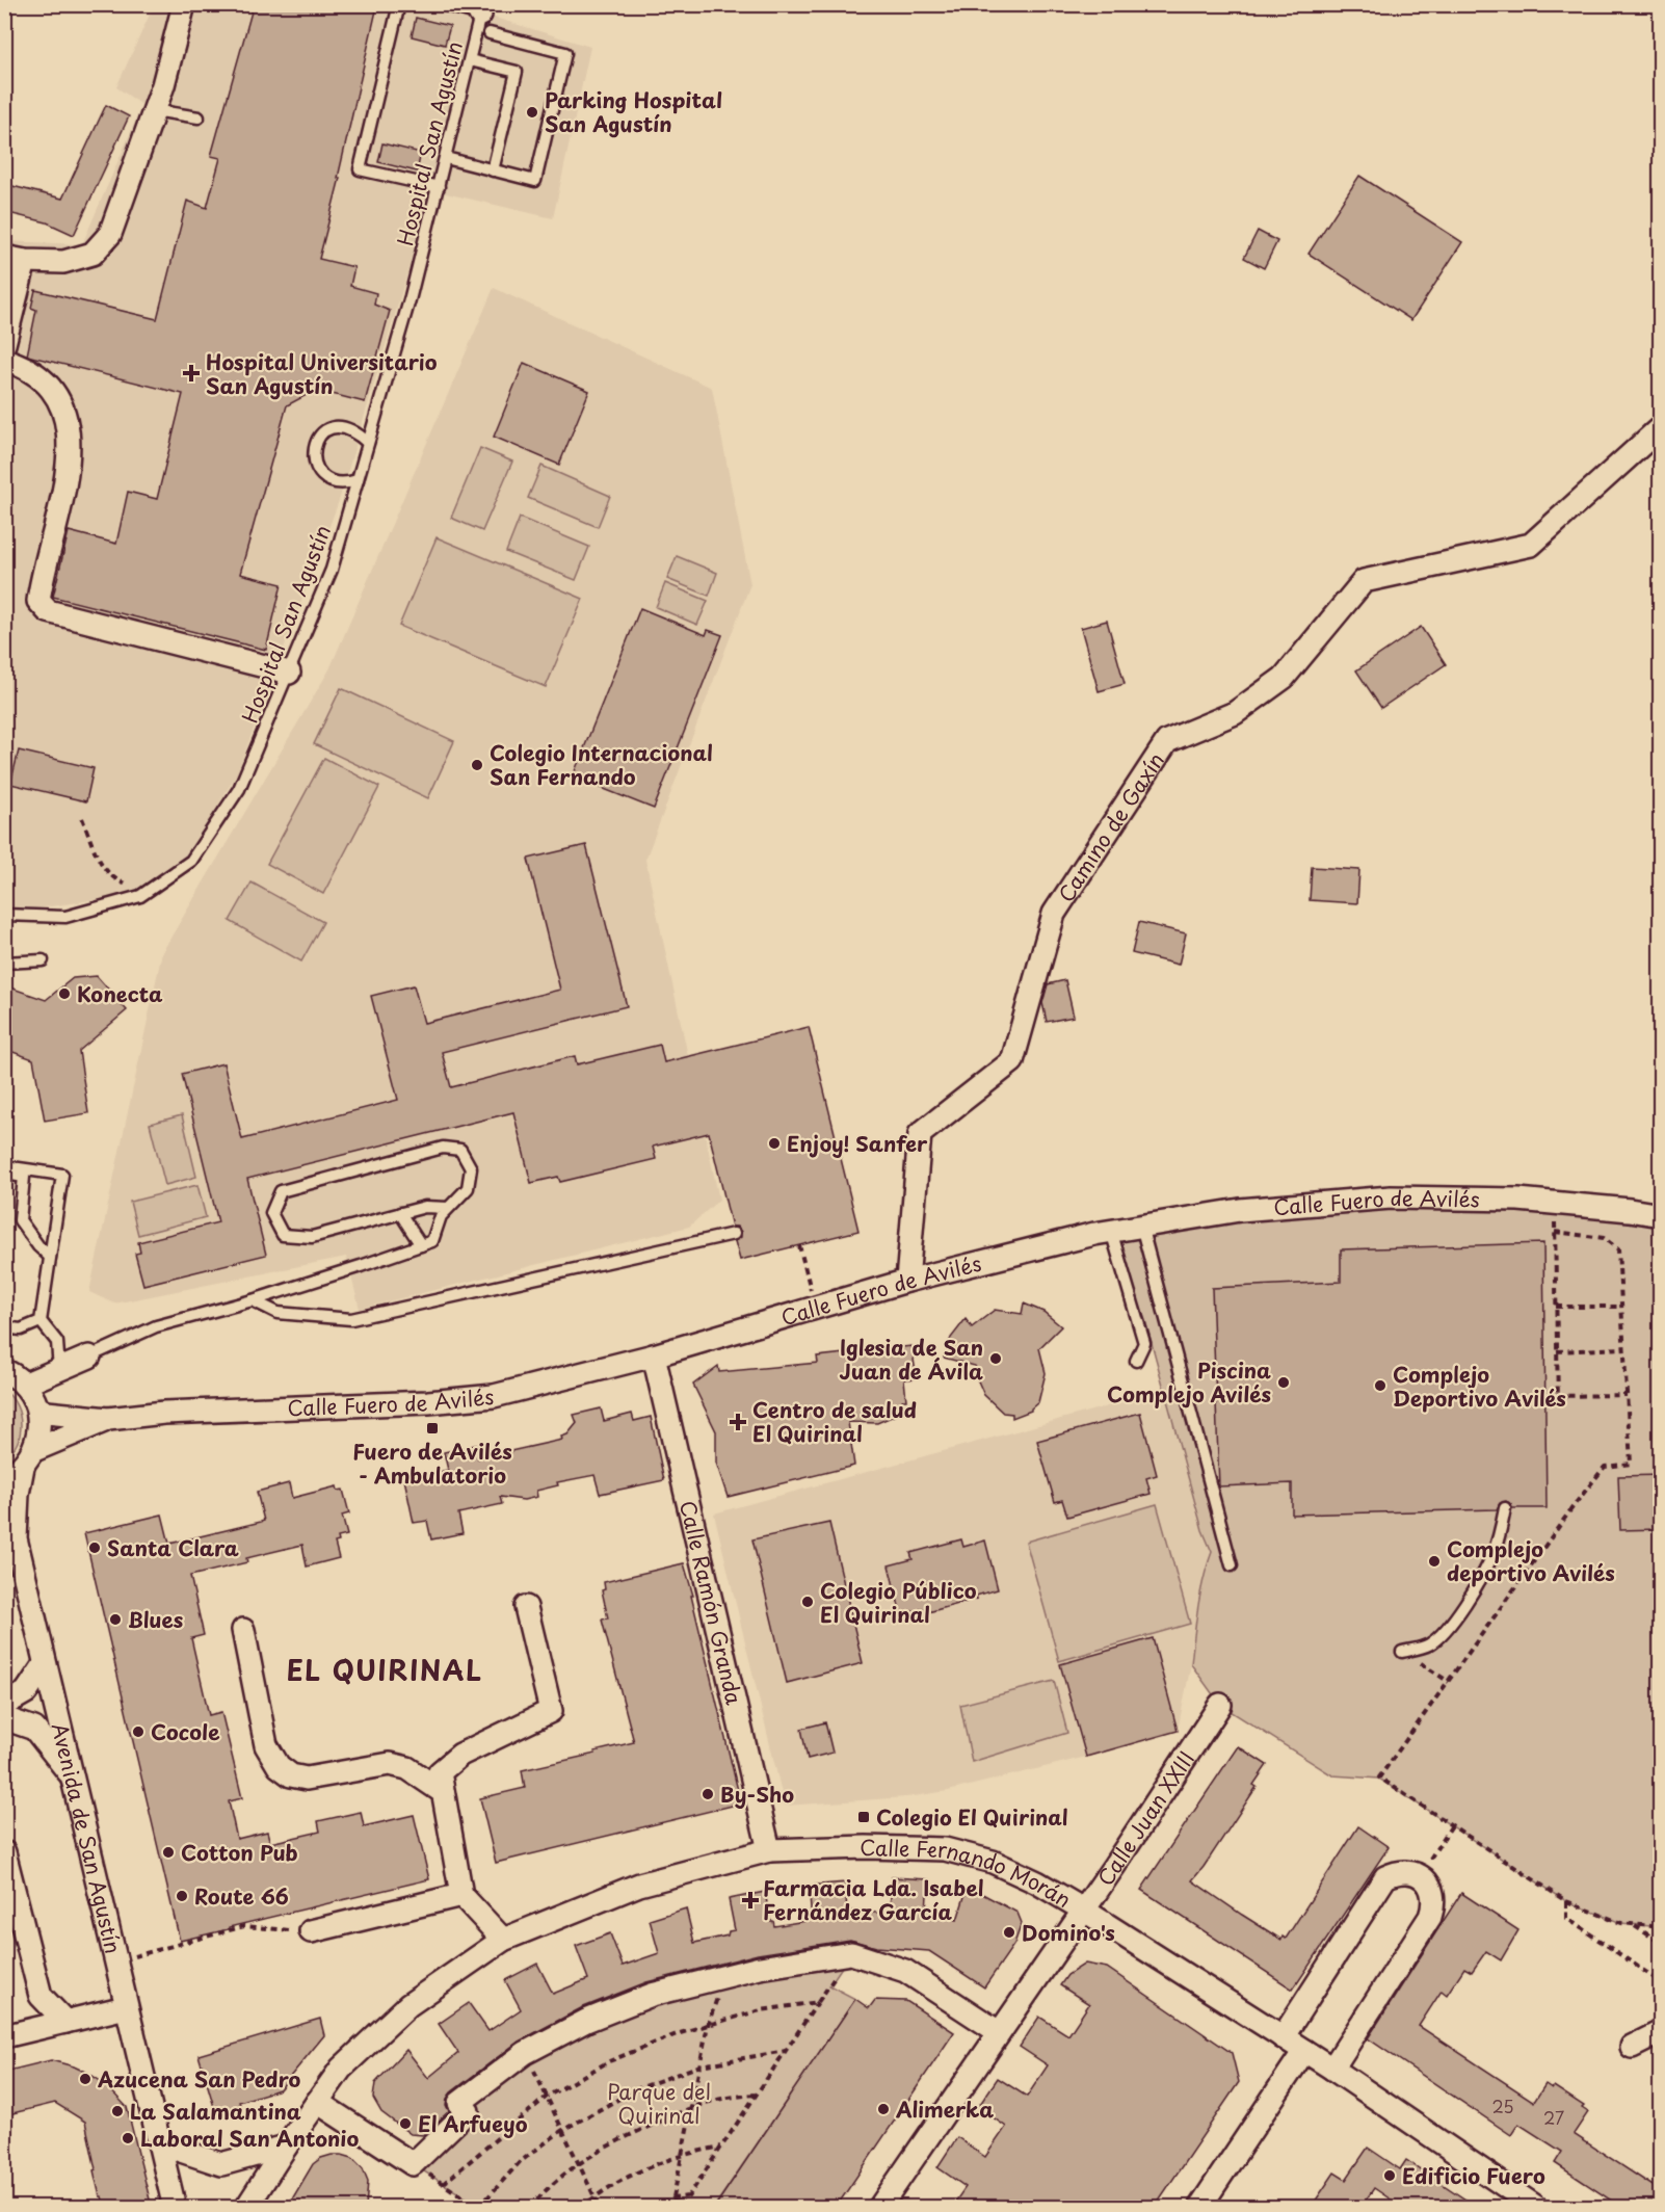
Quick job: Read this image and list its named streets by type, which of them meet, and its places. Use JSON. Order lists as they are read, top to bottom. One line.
{"streets":{"street":["Camino de Gaxín","Calle Fuero de Avilés","Calle Ramón Granda","Calle Juan XXIII","Avenida de San Agustín","Calle Fernando Morán"],"lane":["Hospital San Agustín"]},"crossings":[["Camino de Gaxín","Calle Fuero de Avilés"],["Calle Fuero de Avilés","Calle Ramón Granda"],["Calle Fuero de Avilés","Avenida de San Agustín"],["Calle Ramón Granda","Calle Fernando Morán"],["Calle Juan XXIII","Calle Fernando Morán"]],"districts":["EL QUIRINAL"],"parks":["Parque del Quirinal"],"places":{"other":["Parking Hospital San Agustín","Colegio Internacional San Fernando","Konecta","Enjoy! Sanfer","Iglesia de San Juan de Ávila","Piscina Complejo Avilés","Complejo Deportivo Avilés","Santa Clara","Complejo deportivo Avilés","Colegio Público El Quirinal","Blues","Cocole","By-Sho","Cotton Pub","Route 66","Domino's","Azucena San Pedro","Alimerka","La Salamantina","El Arfueyo","Laboral San Antonio","Edificio Fuero"],"health":["Hospital Universitario San Agustín","Centro de salud El Quirinal","Farmacia Lda. Isabel Fernández García"],"transit":["Fuero de Avilés - Ambulatorio","Colegio El Quirinal"]},"house_numbers":["25","27"]}
